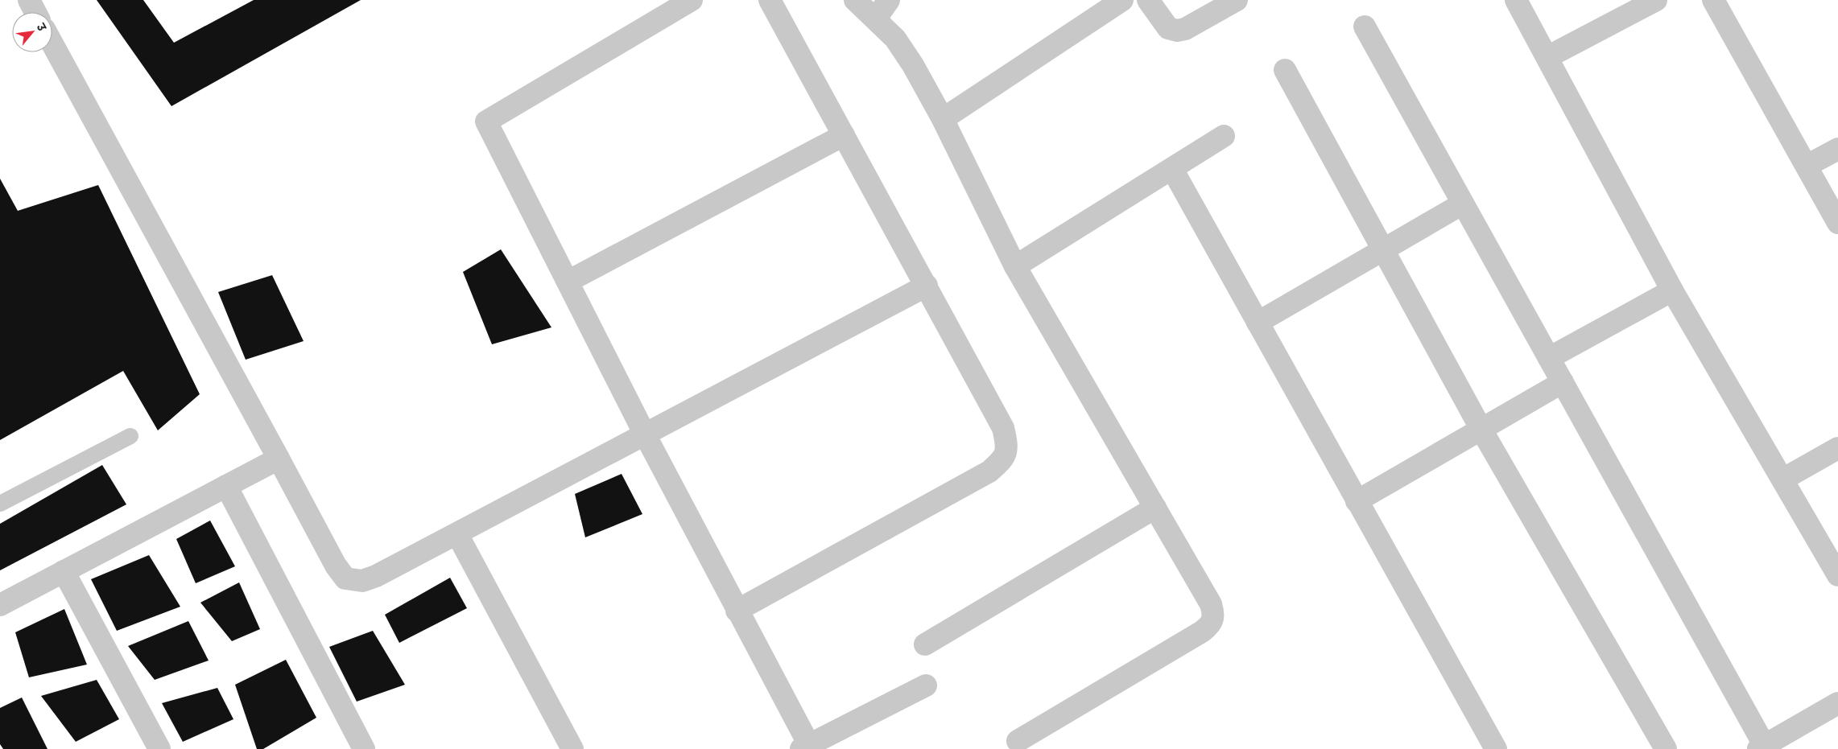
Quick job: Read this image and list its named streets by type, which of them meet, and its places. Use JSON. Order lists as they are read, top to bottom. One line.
{"north":"top right"}
